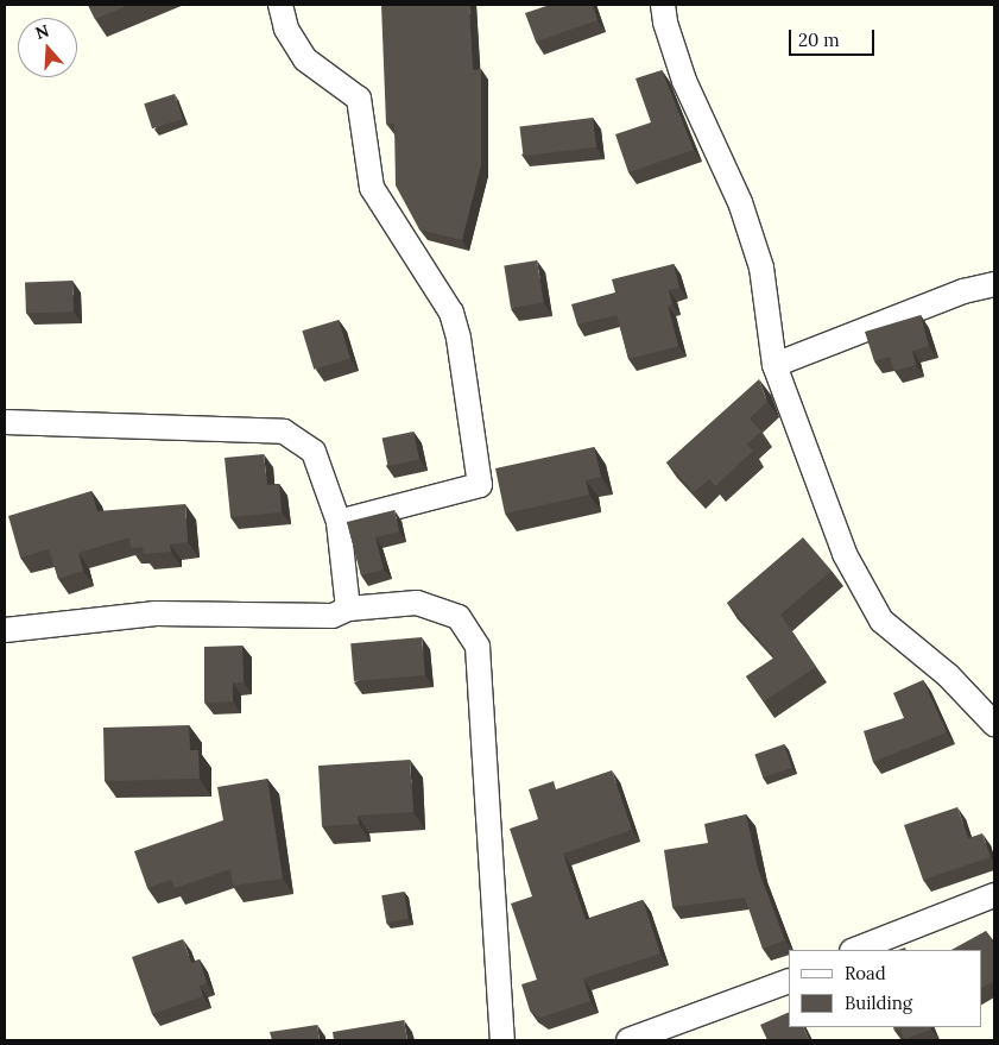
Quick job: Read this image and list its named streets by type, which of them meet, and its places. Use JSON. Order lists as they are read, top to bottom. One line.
{"legend":["Road","Building"],"scale_bar":"20 m","north":"top"}
